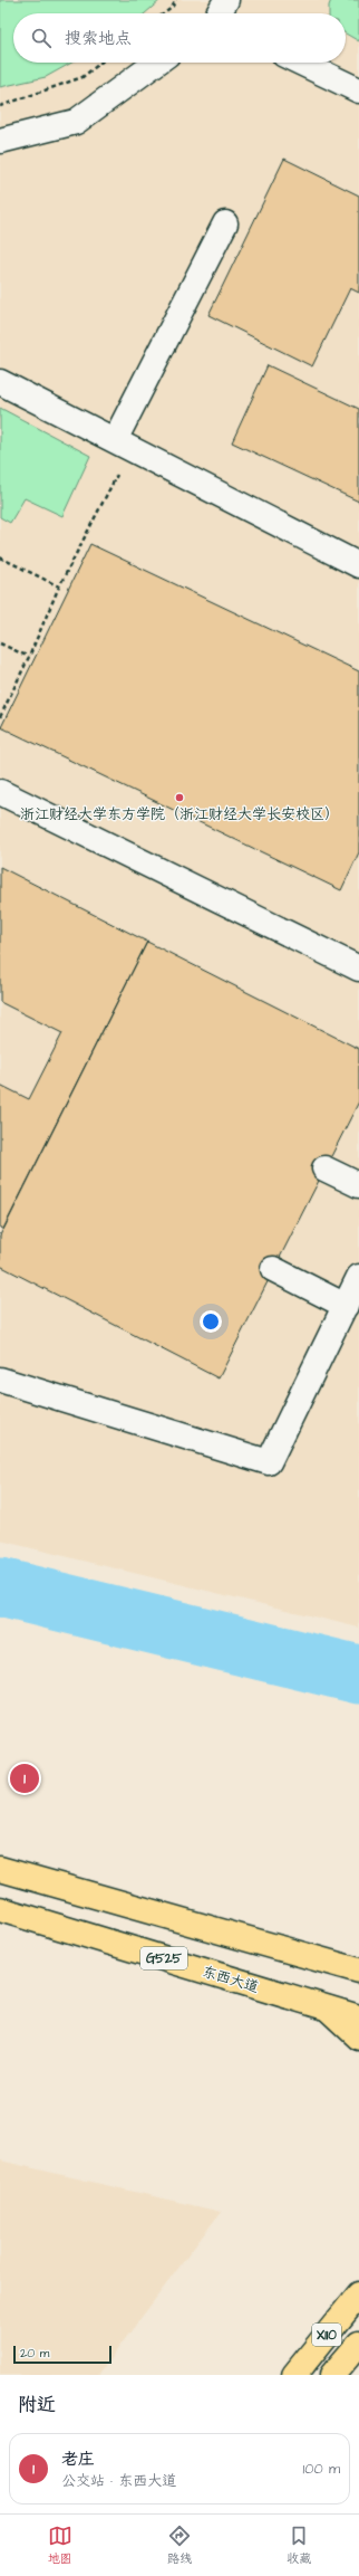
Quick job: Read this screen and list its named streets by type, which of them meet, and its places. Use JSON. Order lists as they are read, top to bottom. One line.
{"streets":{"main road":["G525","东西大道","X110"]},"places":["浙江财经大学东方学院（浙江财经大学长安校区）"],"scale_bar":"20 m","page":{"search":"搜索地点","pins":"1","scale":"20 m","heading":"附近","list":[{"mark":"1","name":"老庄","note":"公交站 · 东西大道","value":"100 m"}],"nav":["地图","路线","收藏"]}}
